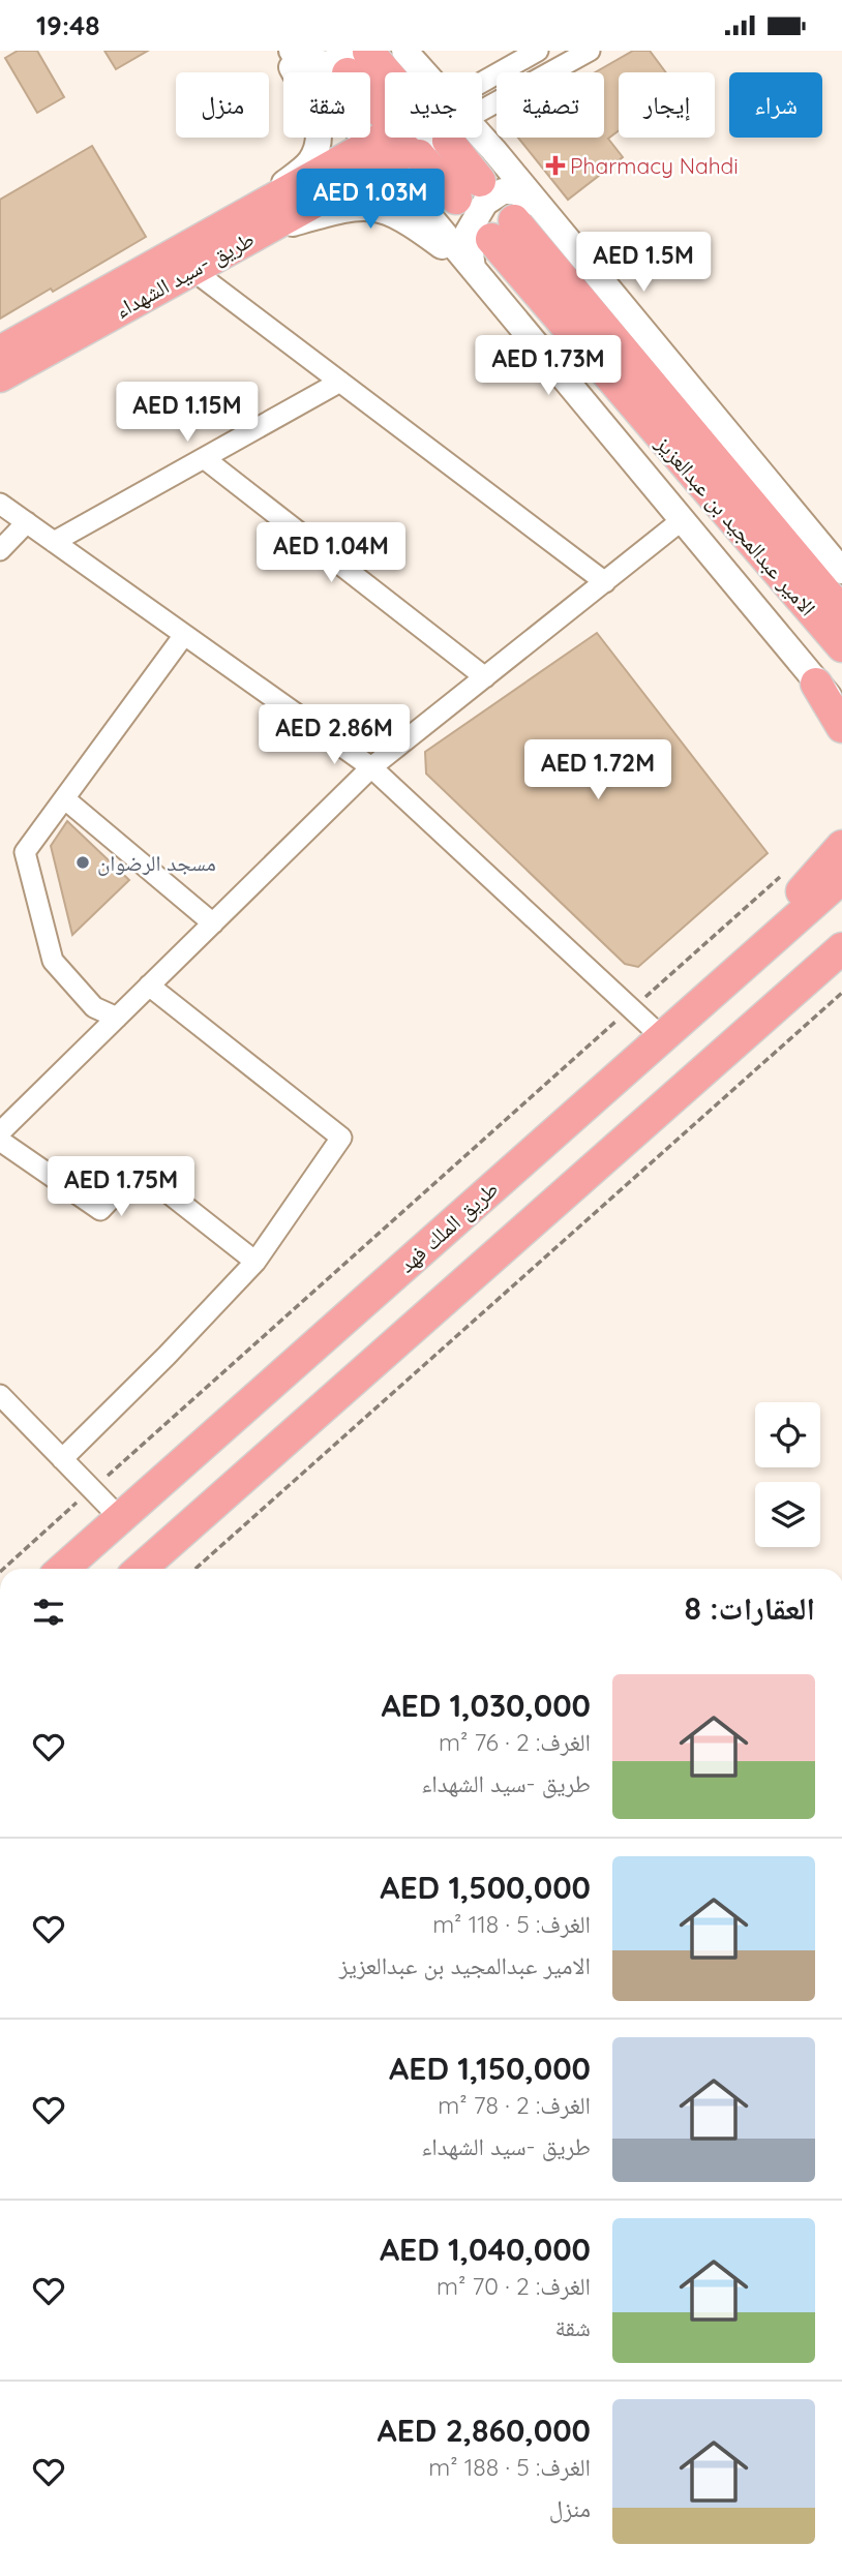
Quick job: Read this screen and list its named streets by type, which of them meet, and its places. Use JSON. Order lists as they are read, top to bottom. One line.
{"streets":{"main road":["طريق -سيد الشهداء","الامير عبدالمجيد بن عبدالعزيز","طريق الملك فهد"]},"places":{"health":["Pharmacy Nahdi"],"other":["مسجد الرضوان"]},"page":{"status":"19:48","chip":["شراء","إيجار","تصفية","جديد","شقة","منزل"],"price":["AED 1.03M","AED 1.5M","AED 1.73M","AED 1.15M","AED 1.04M","AED 2.86M","AED 1.72M","AED 1.75M"],"heading":"العقارات: 8","list":[{"name":"AED 1,030,000","note":"الغرف: 2 · 76 m² · طريق -سيد الشهداء"},{"name":"AED 1,500,000","note":"الغرف: 5 · 118 m² · الامير عبدالمجيد بن عبدالعزيز"},{"name":"AED 1,150,000","note":"الغرف: 2 · 78 m² · طريق -سيد الشهداء"},{"name":"AED 1,040,000","note":"الغرف: 2 · 70 m² · شقة"},{"name":"AED 2,860,000","note":"الغرف: 5 · 188 m² · منزل"}]}}
